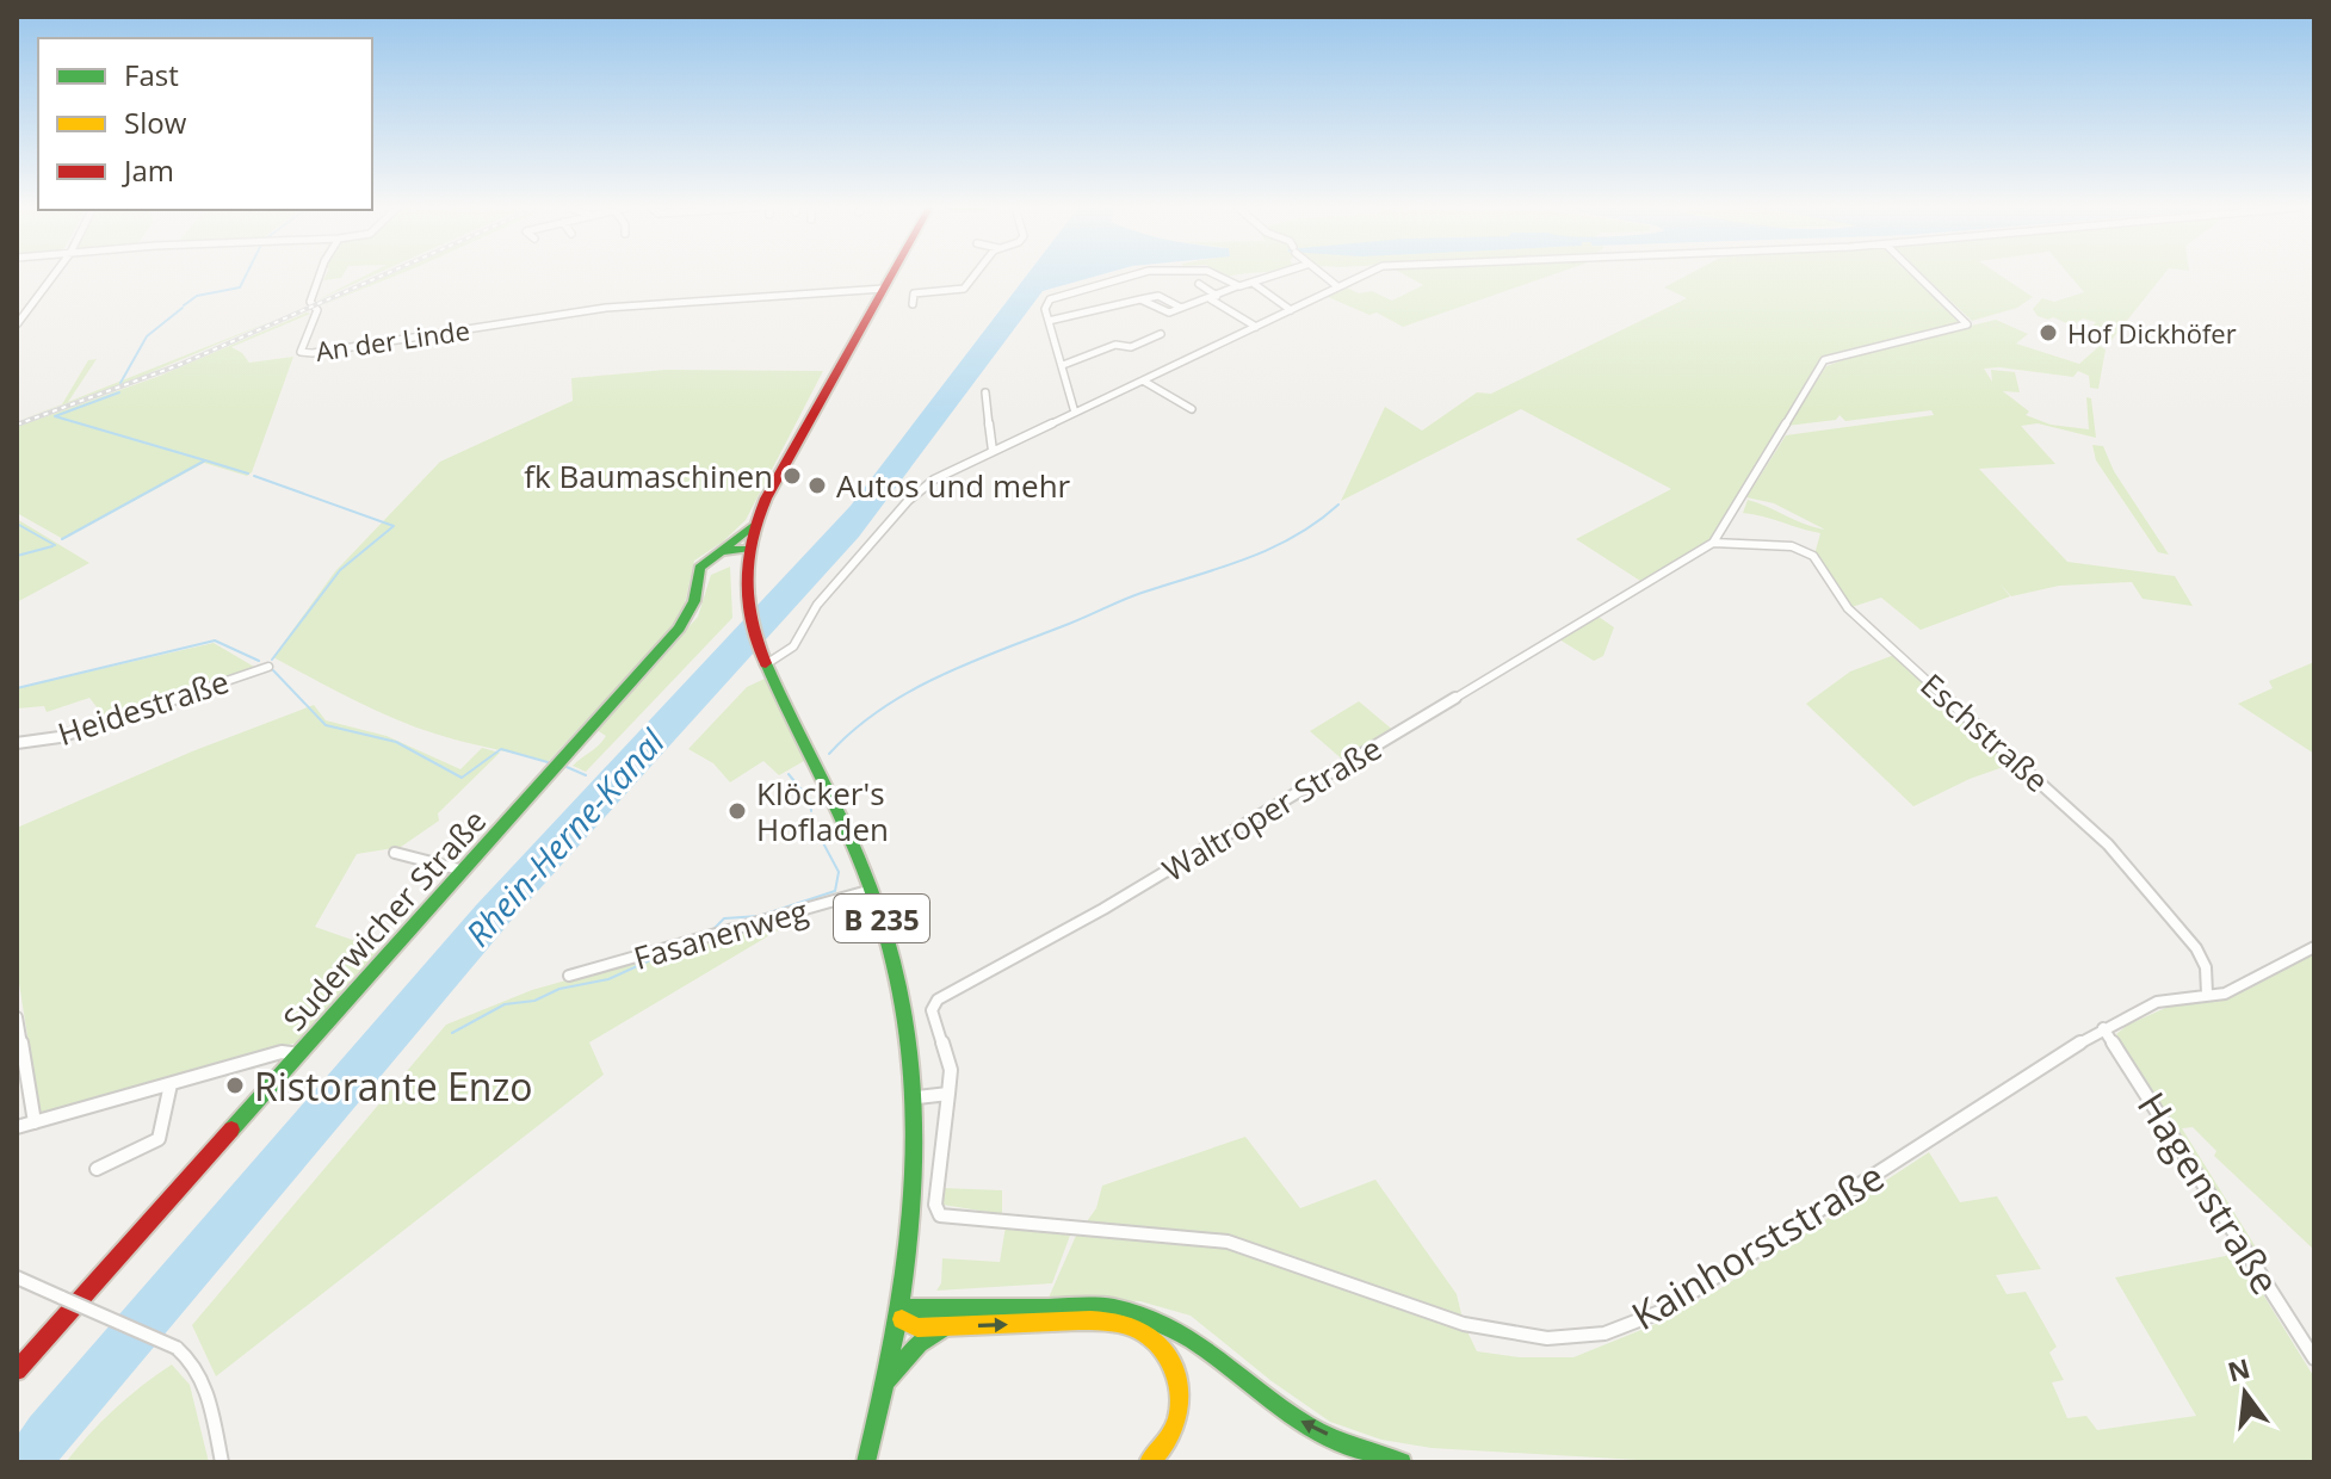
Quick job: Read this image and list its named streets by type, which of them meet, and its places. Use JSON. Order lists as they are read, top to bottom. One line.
{"streets":{"main road":["B 235","Suderwicher Straße"],"street":["An der Linde","Heidestraße","Eschstraße","Waltroper Straße","Fasanenweg","Hagenstraße","Kainhorststraße"]},"crossings":[["An der Linde","B 235"],["Eschstraße","Waltroper Straße"],["Eschstraße","Kainhorststraße"],["Waltroper Straße","Kainhorststraße"],["B 235","Suderwicher Straße"],["B 235","Fasanenweg"],["Hagenstraße","Kainhorststraße"]],"water":["Rhein-Herne-Kanal"],"places":["Hof Dickhöfer","fk Baumaschinen","Autos und mehr","Klöcker's Hofladen","Ristorante Enzo"],"legend":["Fast","Slow","Jam"],"north":"top"}
